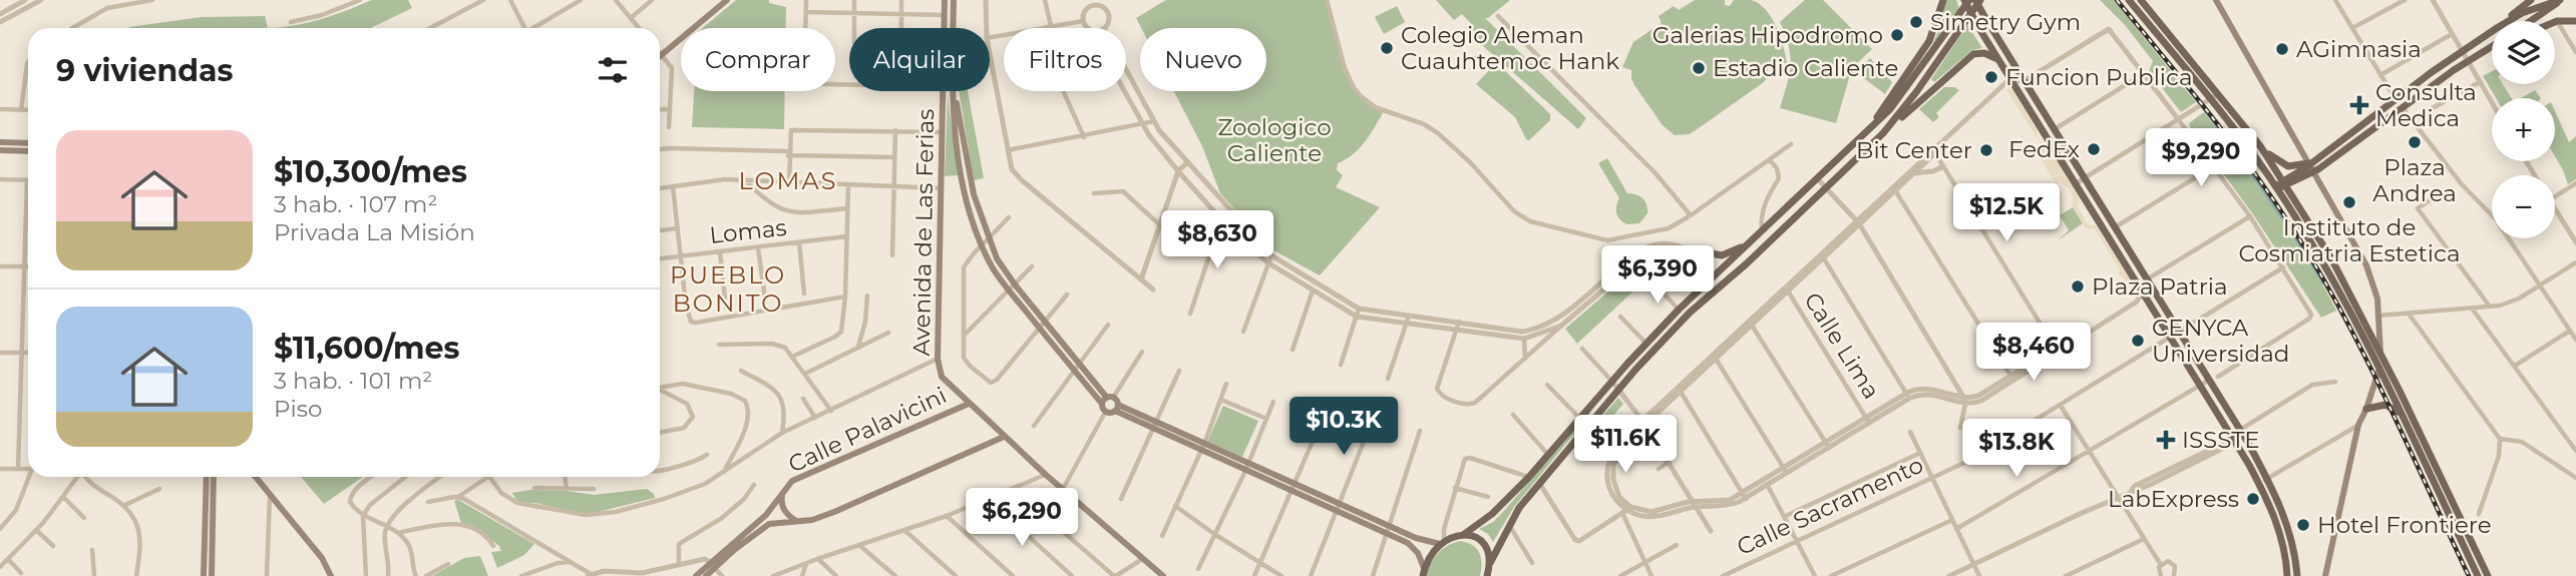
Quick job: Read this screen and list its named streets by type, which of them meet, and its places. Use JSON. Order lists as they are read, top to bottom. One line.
{"streets":{"main road":["Avenida de Las Ferias","Calle Palavicini"],"street":["Lomas","Calle Lima","Calle Sacramento"]},"crossings":[["Avenida de Las Ferias","Calle Palavicini"]],"districts":["LOMAS","PUEBLO BONITO"],"parks":["Zoologico Caliente"],"places":{"other":["Simetry Gym","Galerias Hipodromo","Colegio Aleman Cuauhtemoc Hank","AGimnasia","Estadio Caliente","Funcion Publica","Plaza Andrea","FedEx","Bit Center","Instituto de Cosmiatria Estetica","Plaza Patria","CENYCA Universidad","LabExpress","Hotel Frontiere"],"health":["Consulta Medica","ISSSTE"]},"page":{"map_buttons":["+","−"],"chip":["Comprar","Alquilar","Filtros","Nuevo"],"heading":"9 viviendas","list":[{"name":"$10,300/mes","note":"3 hab. · 107 m² · Privada La Misión"},{"name":"$11,600/mes","note":"3 hab. · 101 m² · Piso"}],"price":["$9,290","$12.5K","$8,630","$6,390","$8,460","$10.3K","$11.6K","$13.8K","$6,290"]}}
